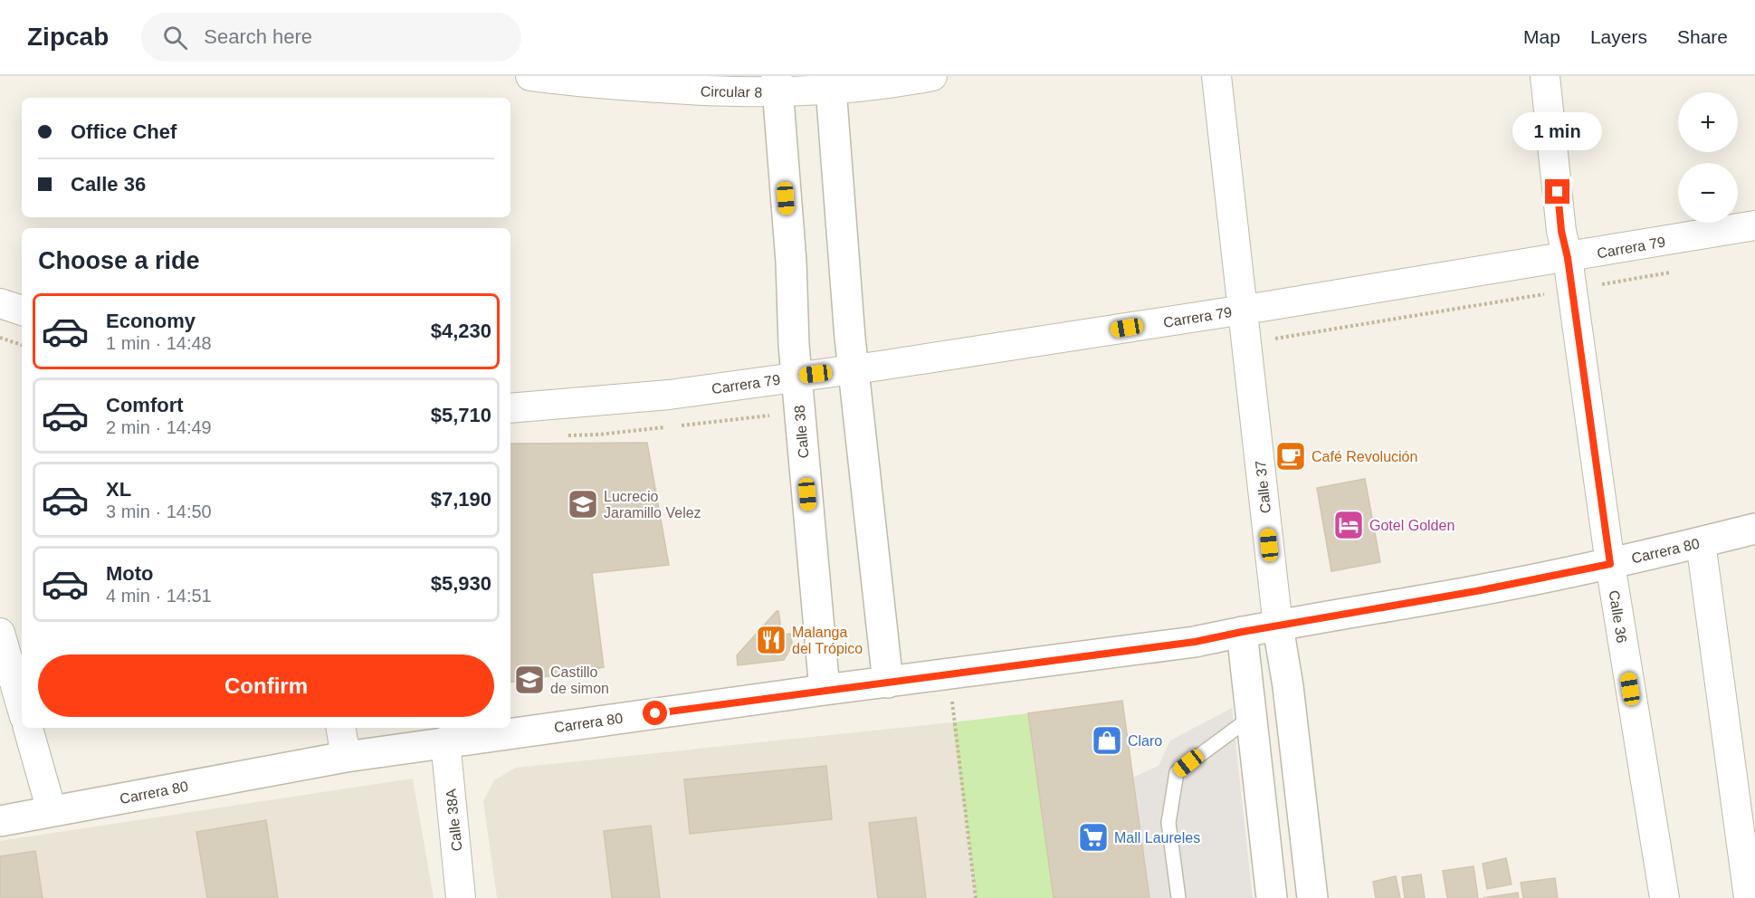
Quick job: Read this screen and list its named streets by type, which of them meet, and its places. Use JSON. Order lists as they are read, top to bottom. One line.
{"streets":{"street":["Circular 8","Carrera 79","Calle 38","Calle 37","Carrera 80","Calle 36","Calle 38A"]},"crossings":[["Circular 8","Calle 38"],["Carrera 79","Calle 38"],["Carrera 79","Calle 37"],["Carrera 79","Calle 36"],["Calle 38","Carrera 80"],["Calle 37","Carrera 80"],["Carrera 80","Calle 36"],["Carrera 80","Calle 38A"]],"places":{"cafe":["Café Revolución"],"school or university":["Lucrecio Jaramillo Velez","Castillo de simon"],"hotel":["Gotel Golden"],"restaurant":["Malanga del Trópico"],"shop":["Claro"],"supermarket":["Mall Laureles"]},"page":{"header":"Zipcab","search":"Search here","nav":["Map","Layers","Share"],"map_buttons":["+","−"],"banner":["Office Chef","Calle 36"],"bubble":"1 min","heading":"Choose a ride","list":[{"name":"Economy","note":"1 min · 14:48","value":"$4,230"},{"name":"Comfort","note":"2 min · 14:49","value":"$5,710"},{"name":"XL","note":"3 min · 14:50","value":"$7,190"},{"name":"Moto","note":"4 min · 14:51","value":"$5,930"}],"buttons":"Confirm"}}
